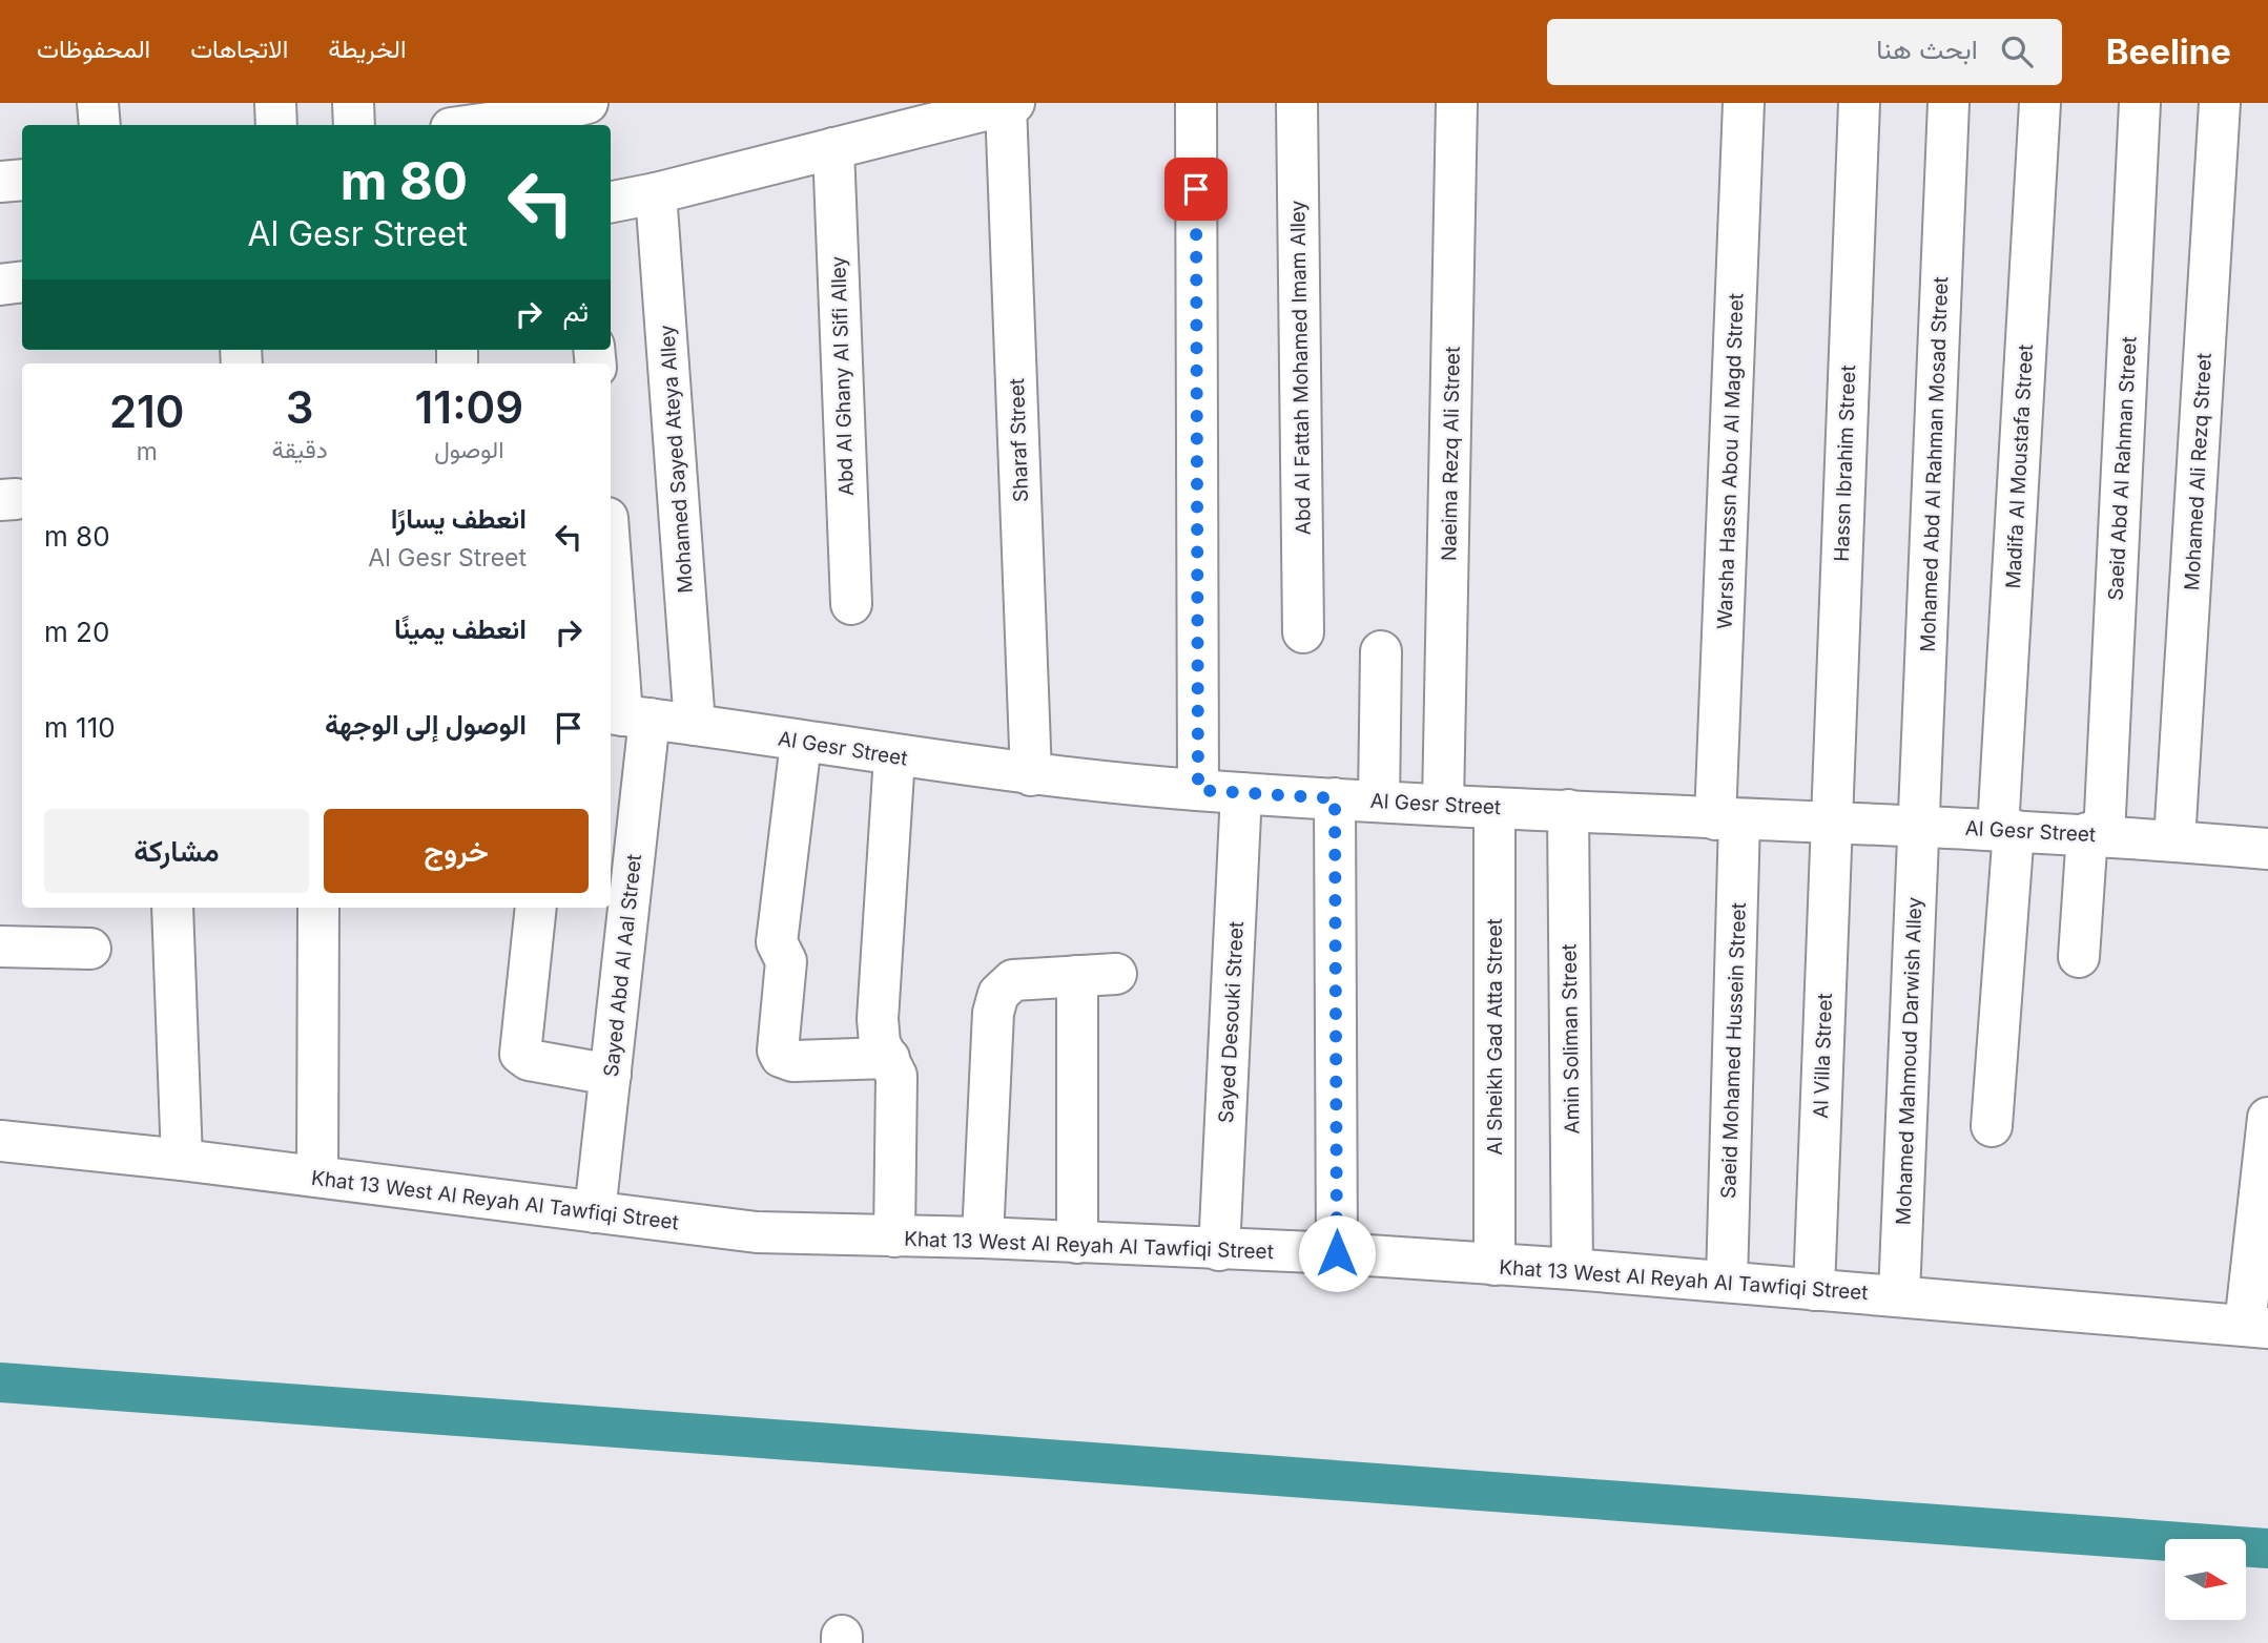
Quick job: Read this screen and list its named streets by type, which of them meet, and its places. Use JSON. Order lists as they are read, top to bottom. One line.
{"streets":{"street":["Abd Al Fattah Mohamed Imam Alley","Abd Al Ghany Al Sifi Alley","Sharaf Street","Naeima Rezq Ali Street","Mohamed Sayed Ateya Alley","Warsha Hassn Abou Al Magd Street","Hassn Ibrahim Street","Mohamed Abd Al Rahman Mosad Street","Madifa Al Moustafa Street","Saeid Abd Al Rahman Street","Mohamed Ali Rezq Street","Al Gesr Street","Sayed Abd Al Aal Street","Sayed Desouki Street","Al Sheikh Gad Atta Street","Amin Soliman Street","Saeid Mohamed Hussein Street","Al Villa Street","Mohamed Mahmoud Darwish Alley","Khat 13 West Al Reyah Al Tawfiqi Street"]},"crossings":[["Sharaf Street","Al Gesr Street"],["Naeima Rezq Ali Street","Al Gesr Street"],["Mohamed Sayed Ateya Alley","Al Gesr Street"],["Warsha Hassn Abou Al Magd Street","Al Gesr Street"],["Warsha Hassn Abou Al Magd Street","Saeid Mohamed Hussein Street"],["Hassn Ibrahim Street","Al Gesr Street"],["Hassn Ibrahim Street","Al Villa Street"],["Mohamed Abd Al Rahman Mosad Street","Al Gesr Street"],["Mohamed Abd Al Rahman Mosad Street","Mohamed Mahmoud Darwish Alley"],["Madifa Al Moustafa Street","Al Gesr Street"],["Saeid Abd Al Rahman Street","Al Gesr Street"],["Mohamed Ali Rezq Street","Al Gesr Street"],["Al Gesr Street","Sayed Abd Al Aal Street"],["Al Gesr Street","Sayed Desouki Street"],["Al Gesr Street","Al Sheikh Gad Atta Street"],["Al Gesr Street","Amin Soliman Street"],["Al Gesr Street","Saeid Mohamed Hussein Street"],["Al Gesr Street","Al Villa Street"],["Al Gesr Street","Mohamed Mahmoud Darwish Alley"],["Sayed Abd Al Aal Street","Khat 13 West Al Reyah Al Tawfiqi Street"],["Sayed Desouki Street","Khat 13 West Al Reyah Al Tawfiqi Street"],["Al Sheikh Gad Atta Street","Khat 13 West Al Reyah Al Tawfiqi Street"],["Amin Soliman Street","Khat 13 West Al Reyah Al Tawfiqi Street"],["Saeid Mohamed Hussein Street","Khat 13 West Al Reyah Al Tawfiqi Street"],["Al Villa Street","Khat 13 West Al Reyah Al Tawfiqi Street"],["Mohamed Mahmoud Darwish Alley","Khat 13 West Al Reyah Al Tawfiqi Street"]],"north":"right","page":{"header":"Beeline","search":"ابحث هنا","nav":["الخريطة","الاتجاهات","المحفوظات"],"turn":["80 m","Al Gesr Street"],"then":"ثم","eta":["11:09","الوصول","3","دقيقة","210","m"],"list":[{"name":"انعطف يسارًا","note":"Al Gesr Street","value":"80 m"},{"name":"انعطف يمينًا","value":"20 m"},{"name":"الوصول إلى الوجهة","value":"110 m"}],"buttons":["خروج","مشاركة"]}}
